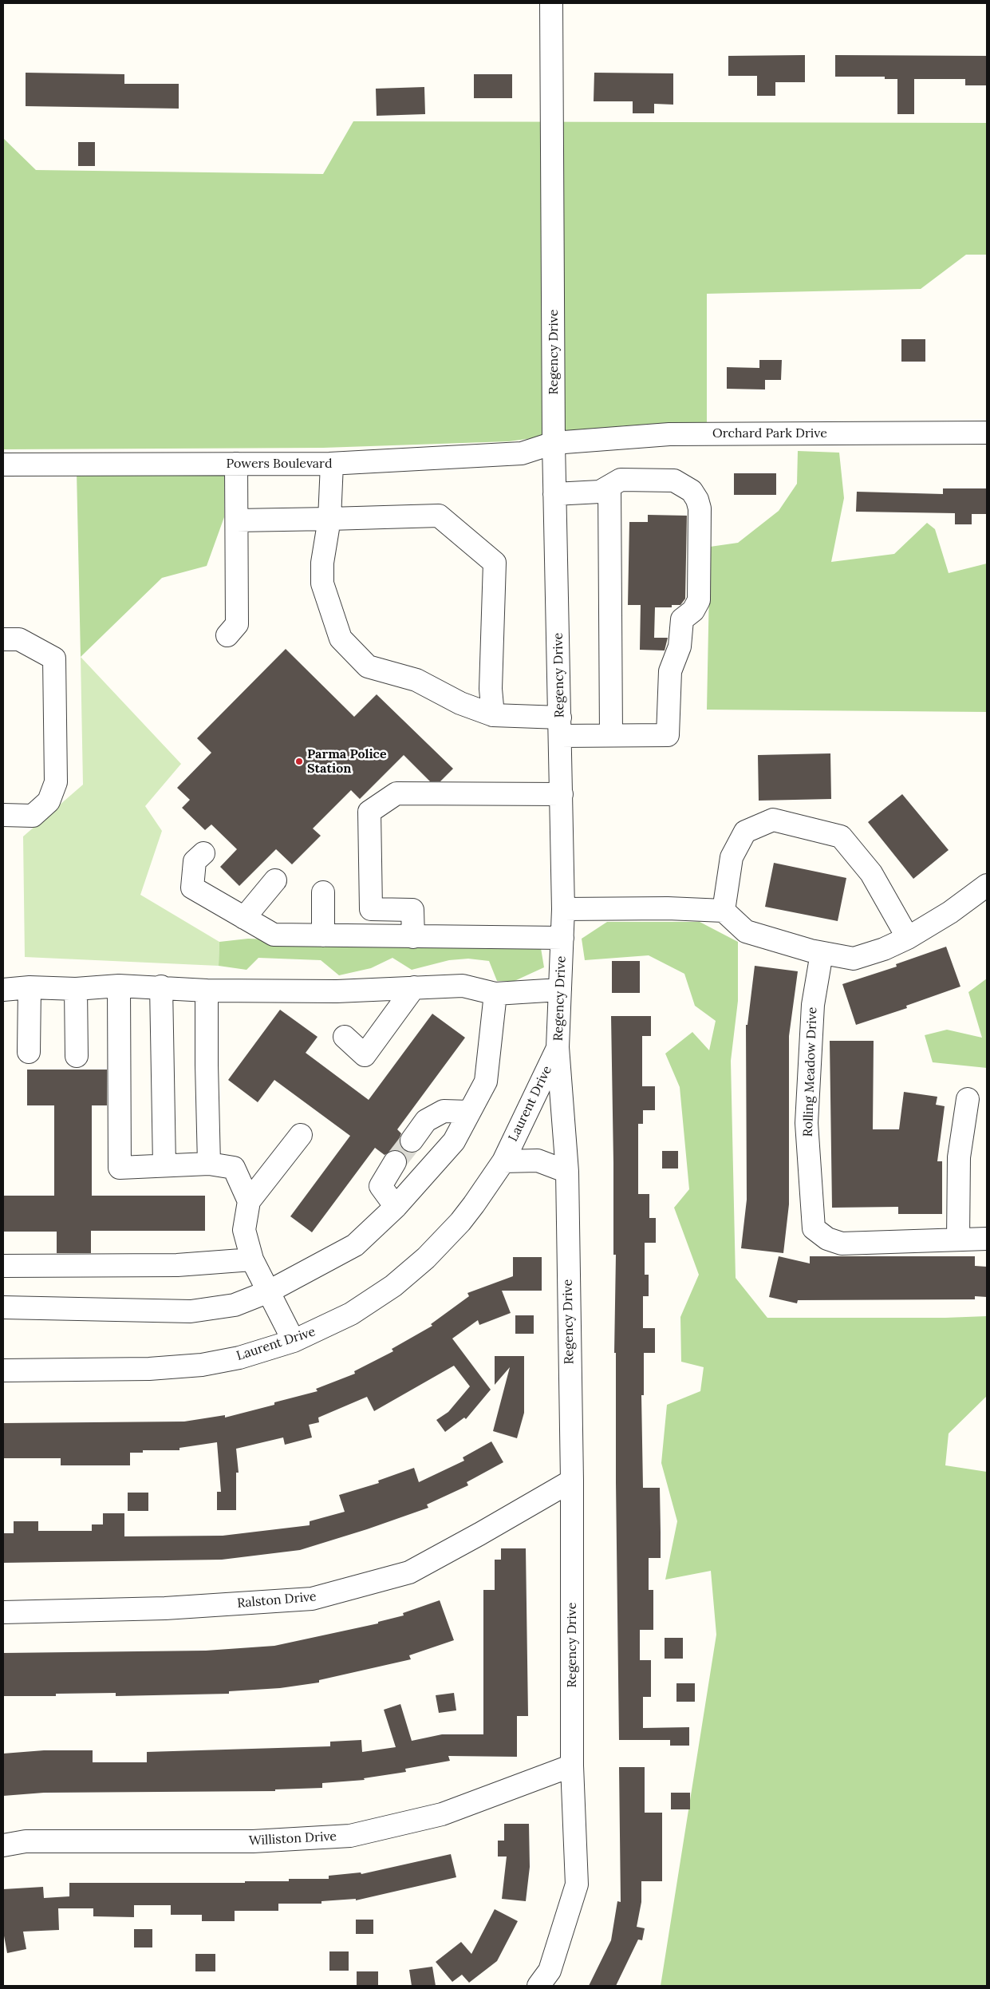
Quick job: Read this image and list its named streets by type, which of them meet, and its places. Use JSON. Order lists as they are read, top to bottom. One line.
{"streets":{"street":["Regency Drive","Orchard Park Drive","Powers Boulevard","Rolling Meadow Drive","Laurent Drive","Ralston Drive","Williston Drive"]},"crossings":[["Regency Drive","Orchard Park Drive"],["Regency Drive","Powers Boulevard"],["Regency Drive","Laurent Drive"],["Regency Drive","Ralston Drive"],["Regency Drive","Williston Drive"],["Orchard Park Drive","Powers Boulevard"]],"places":["Parma Police Station"]}
